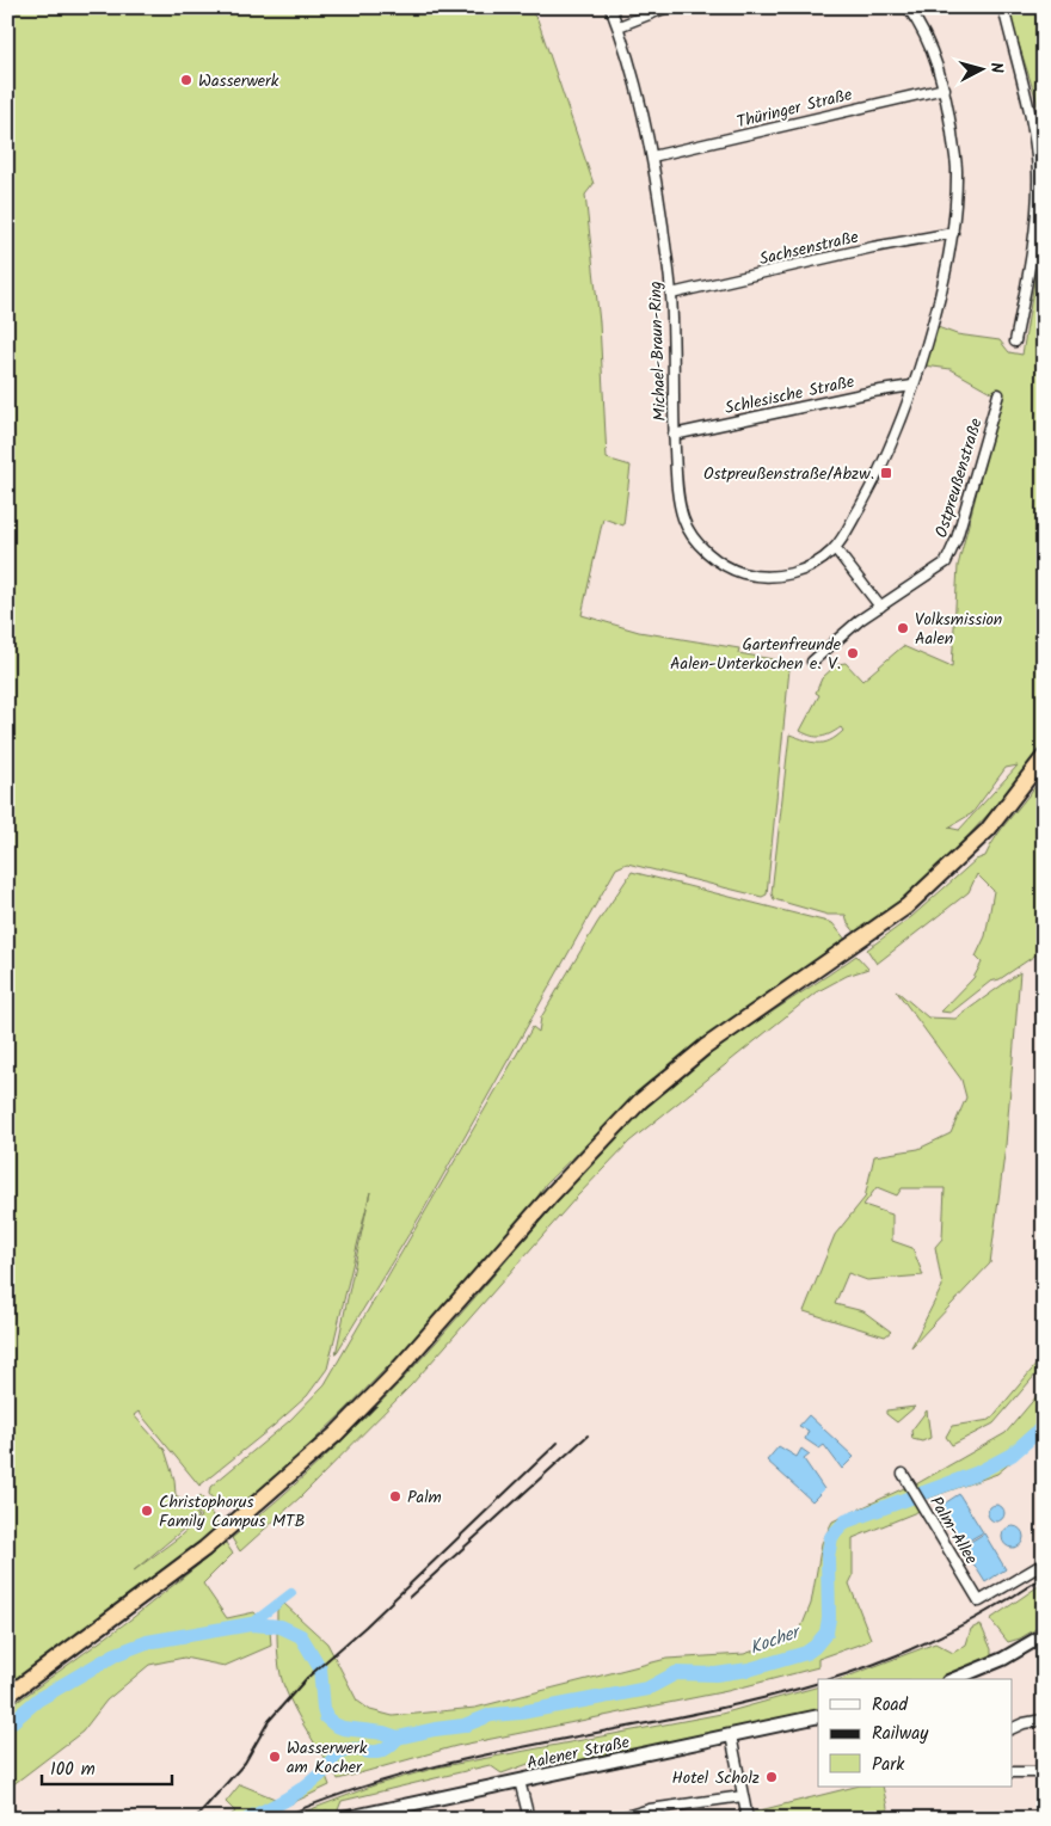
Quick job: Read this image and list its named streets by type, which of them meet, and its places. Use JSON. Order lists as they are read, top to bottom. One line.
{"streets":{"street":["Thüringer Straße","Sachsenstraße","Michael-Braun-Ring","Schlesische Straße","Ostpreußenstraße","Palm-Allee","Aalener Straße"]},"crossings":[["Thüringer Straße","Michael-Braun-Ring"],["Sachsenstraße","Michael-Braun-Ring"],["Michael-Braun-Ring","Schlesische Straße"]],"water":["Kocher"],"places":{"other":["Wasserwerk","Volksmission Aalen","Gartenfreunde Aalen-Unterkochen e. V.","Palm","Christophorus Family Campus MTB","Wasserwerk am Kocher","Hotel Scholz"],"transit":["Ostpreußenstraße/Abzw."]},"legend":["Road","Railway","Park"],"scale_bar":"100 m","north":"right"}
